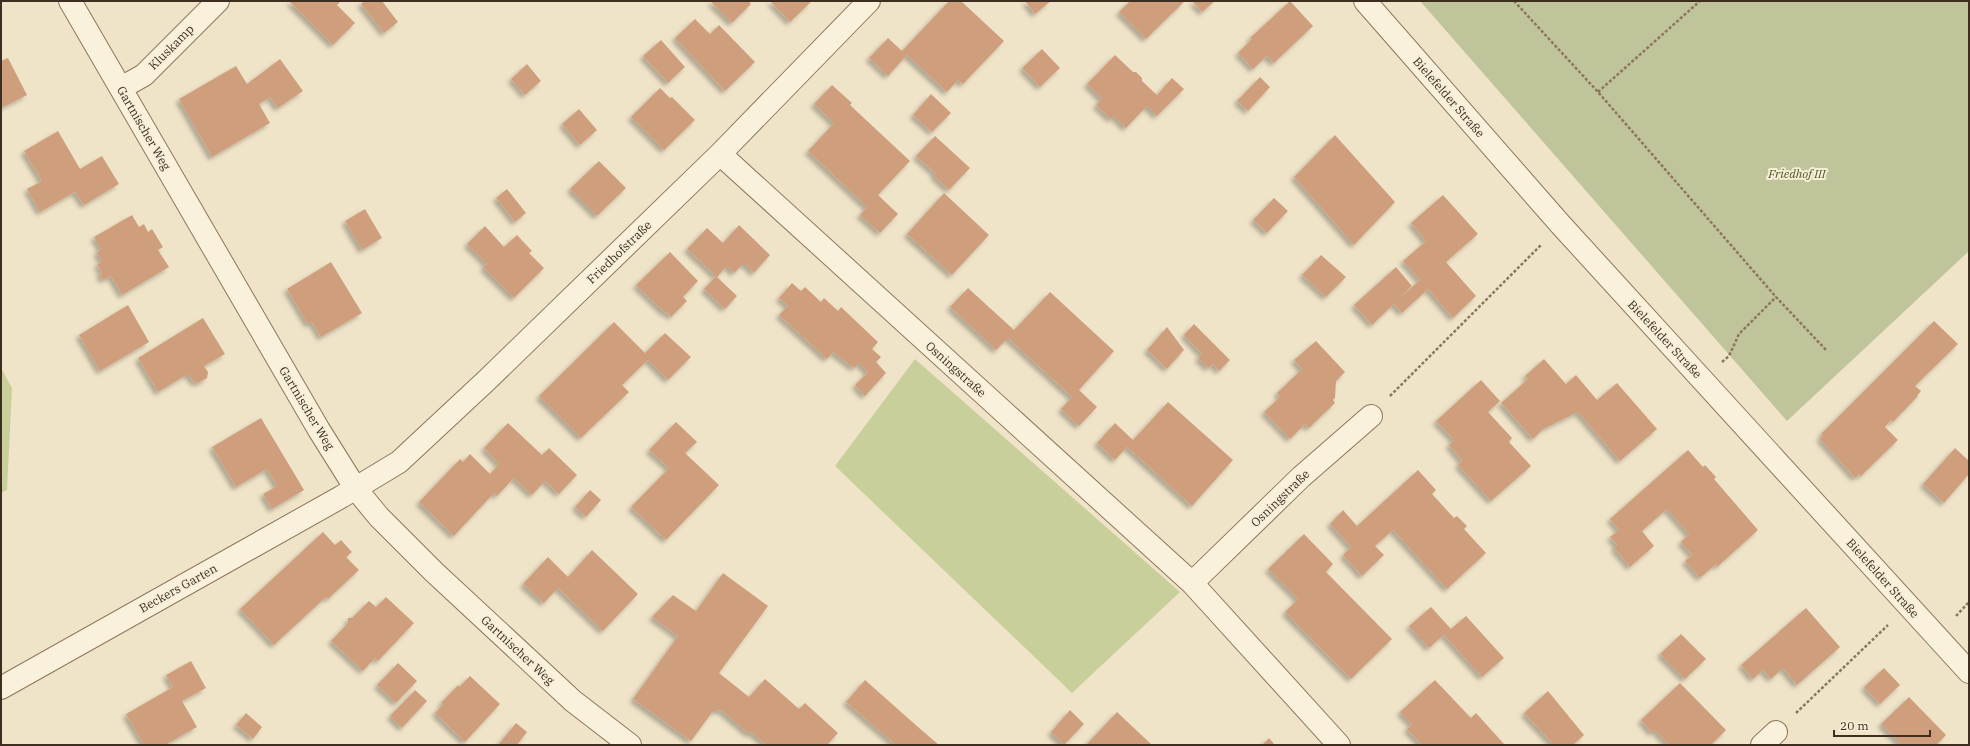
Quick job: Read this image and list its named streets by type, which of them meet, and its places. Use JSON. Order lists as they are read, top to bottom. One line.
{"streets":{"street":["Kluskamp","Bielefelder Straße","Gartnischer Weg","Friedhofstraße","Osningstraße","Beckers Garten"]},"crossings":[["Kluskamp","Gartnischer Weg"],["Gartnischer Weg","Friedhofstraße"],["Gartnischer Weg","Beckers Garten"],["Friedhofstraße","Osningstraße"],["Friedhofstraße","Beckers Garten"]],"parks":["Friedhof III"],"scale_bar":"20 m"}
